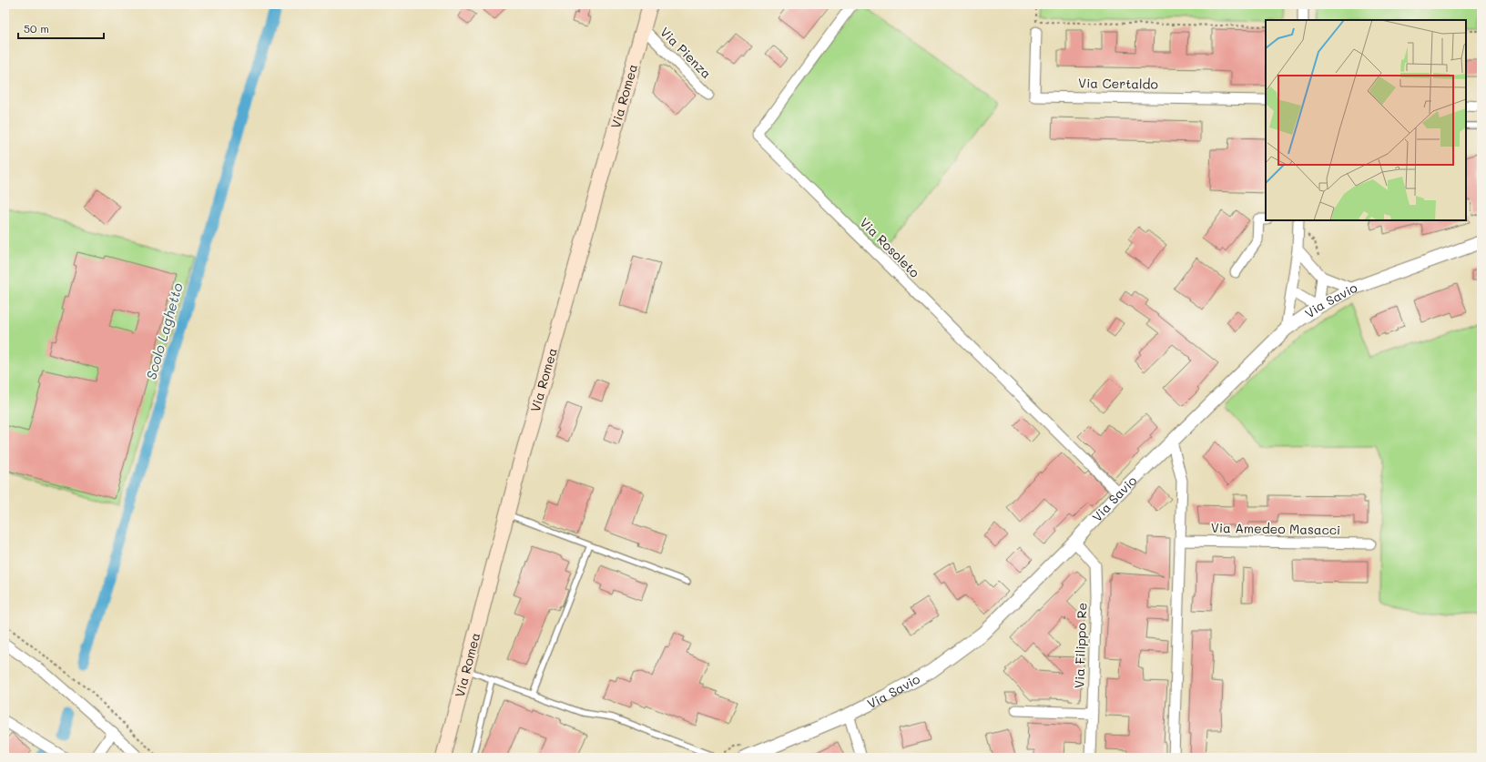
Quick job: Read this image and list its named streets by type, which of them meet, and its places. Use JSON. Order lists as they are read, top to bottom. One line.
{"streets":{"main road":["Via Romea"],"street":["Via Pienza","Via Certaldo","Via Rosoleto","Via Savio","Via Amedeo Masacci","Via Filippo Re"]},"crossings":[["Via Pienza","Via Romea"],["Via Rosoleto","Via Savio"],["Via Savio","Via Filippo Re"]],"water":["Scolo Laghetto"],"scale_bar":"50 m"}
